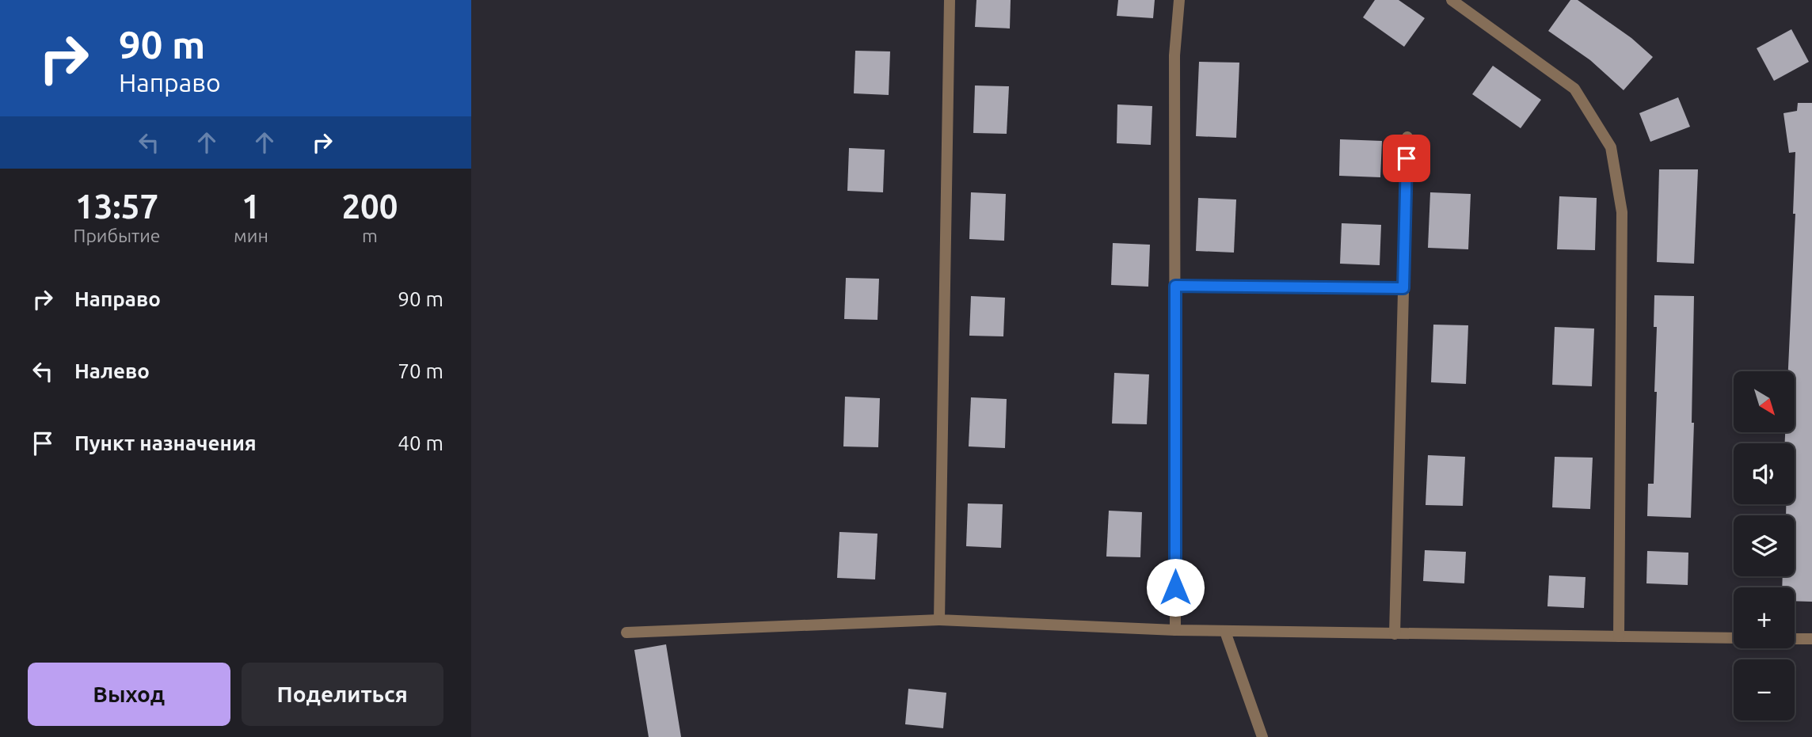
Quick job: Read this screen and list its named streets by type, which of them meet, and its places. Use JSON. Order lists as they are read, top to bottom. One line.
{"north":"bottom right","page":{"turn":["90 m","Направо"],"eta":["13:57","Прибытие","1","мин","200","m"],"list":[{"name":"Направо","value":"90 m"},{"name":"Налево","value":"70 m"},{"name":"Пункт назначения","value":"40 m"}],"map_buttons":["+","−"],"buttons":["Выход","Поделиться"]}}
